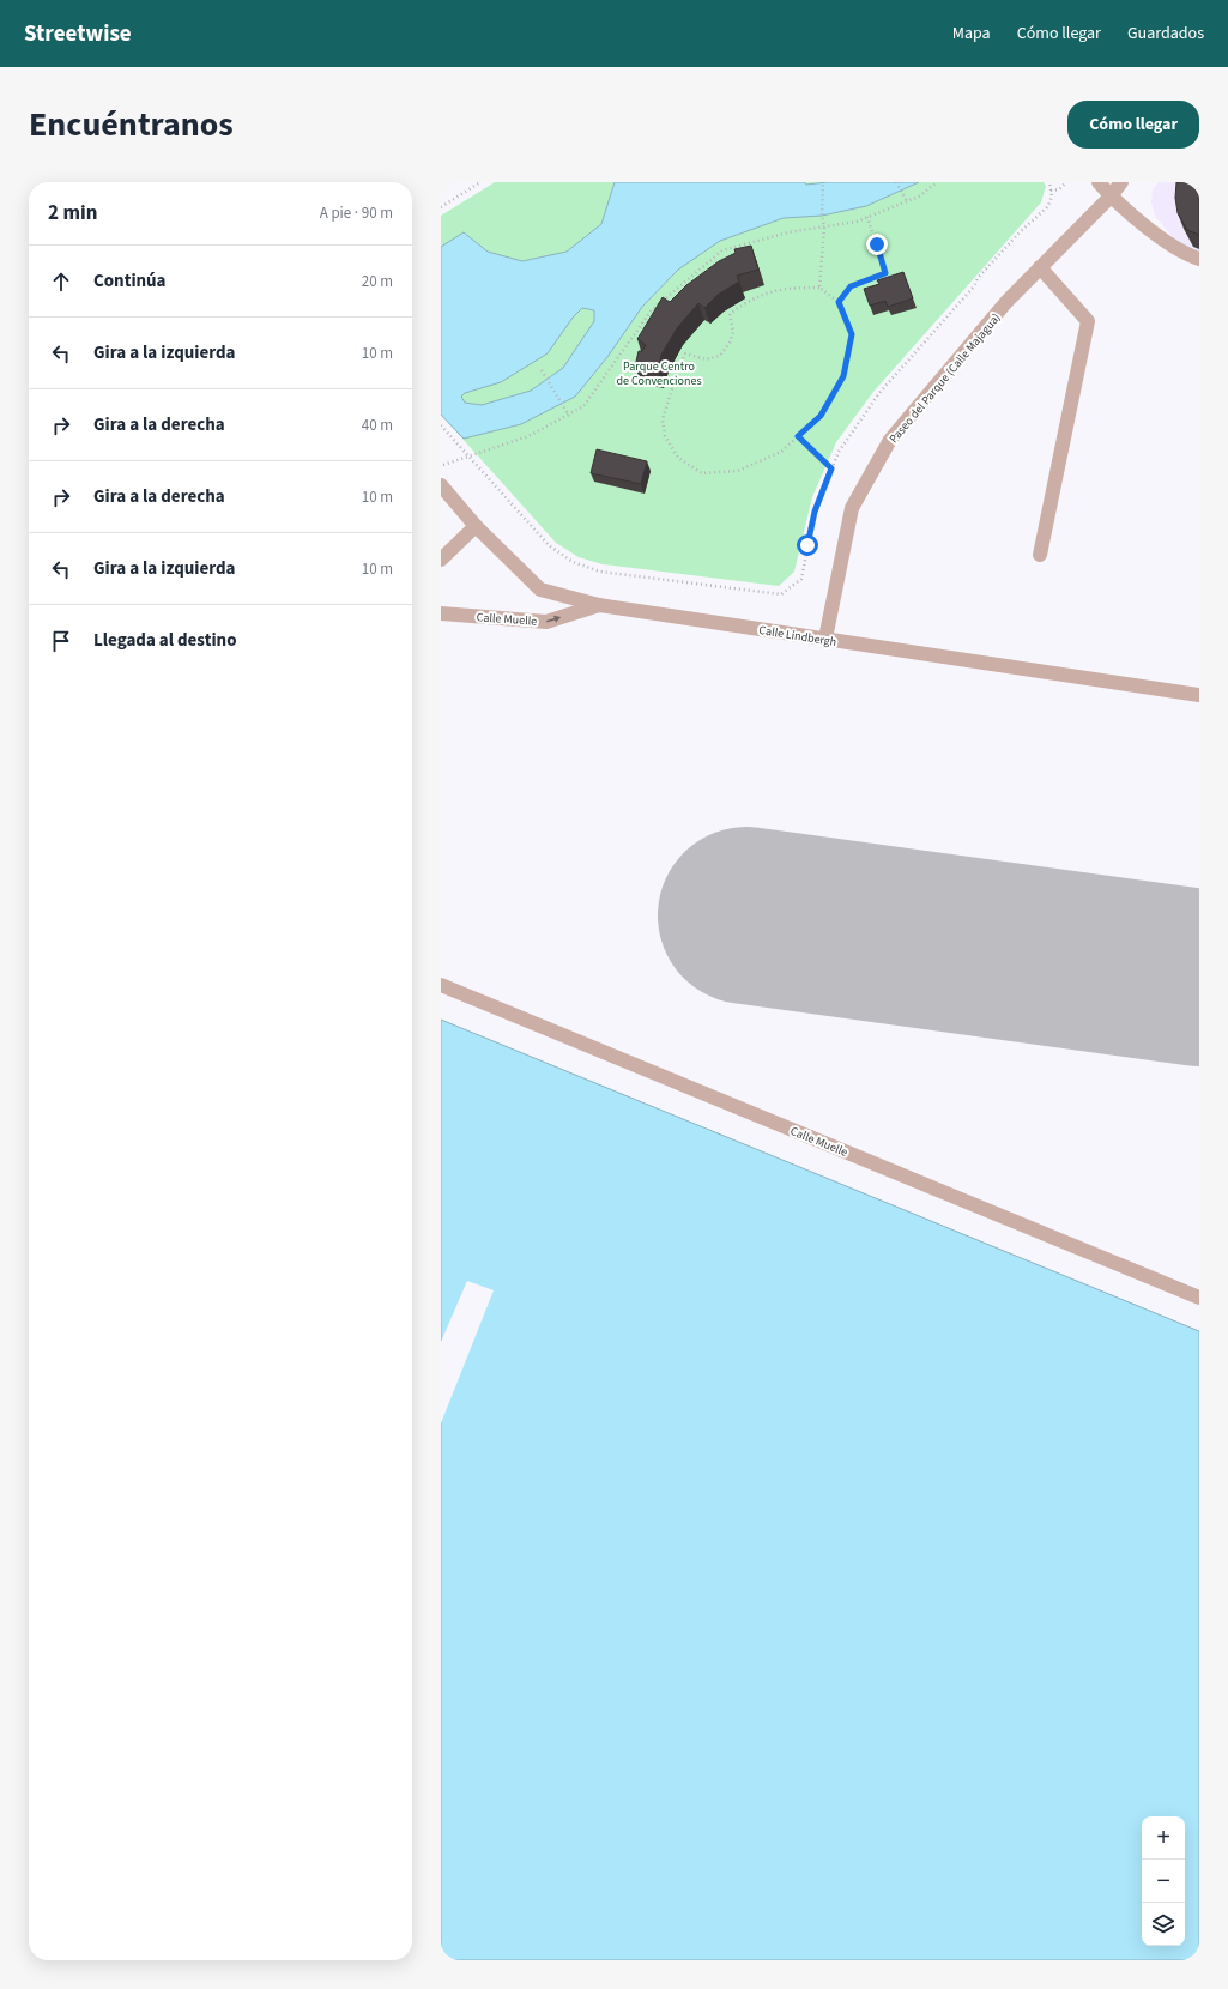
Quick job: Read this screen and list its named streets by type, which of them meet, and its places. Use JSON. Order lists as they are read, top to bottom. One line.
{"streets":{"street":["Paseo del Parque (Calle Majagua)","Calle Muelle","Calle Lindbergh"]},"crossings":[["Paseo del Parque (Calle Majagua)","Calle Lindbergh"],["Calle Muelle","Calle Lindbergh"]],"parks":["Parque Centro de Convenciones"],"page":{"header":"Streetwise","nav":["Mapa","Cómo llegar","Guardados"],"title":"Encuéntranos","buttons":"Cómo llegar","heading":["2 min","A pie · 90 m"],"list":[["Continúa","20 m"],["Gira a la izquierda","10 m"],["Gira a la derecha","40 m"],["Gira a la derecha","10 m"],["Gira a la izquierda","10 m"],"Llegada al destino"],"map_buttons":["+","−"]}}
